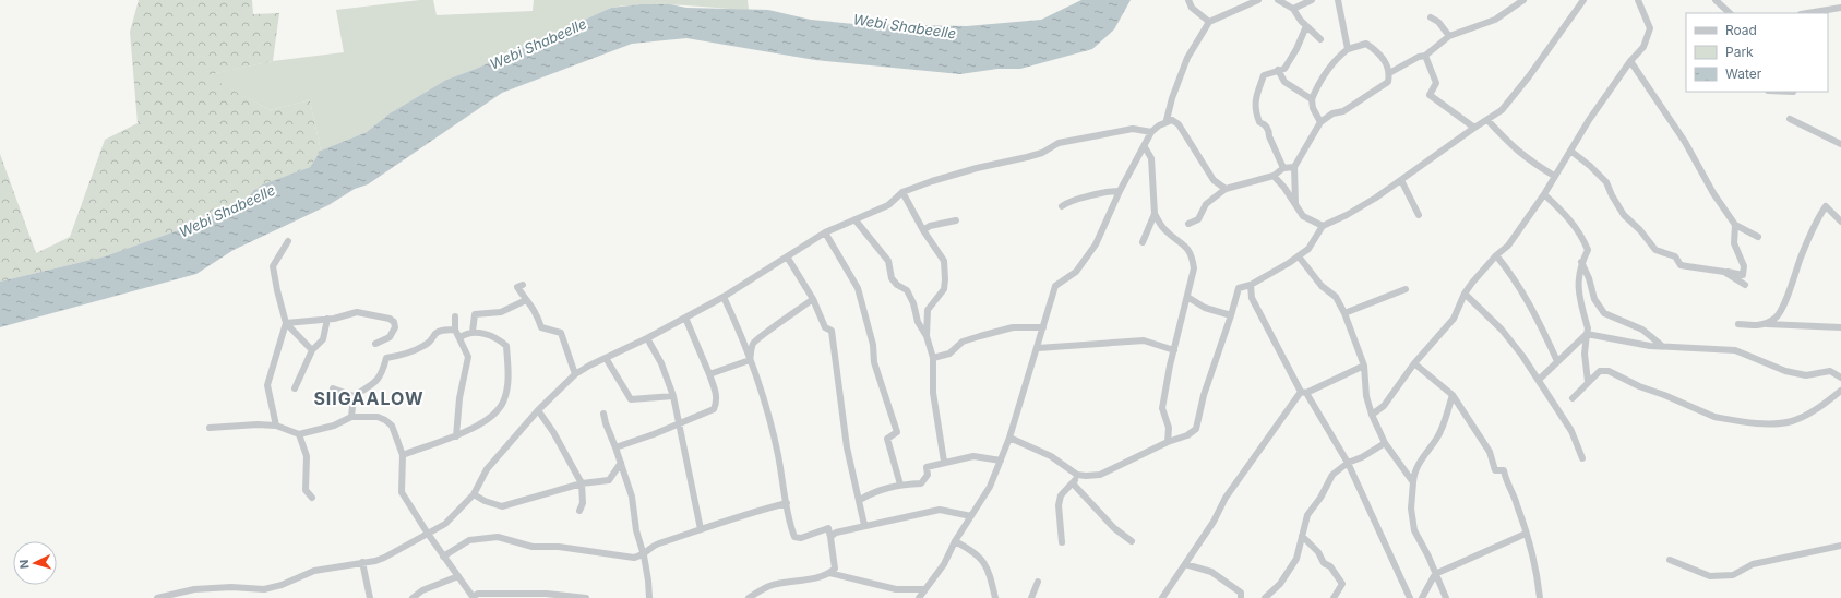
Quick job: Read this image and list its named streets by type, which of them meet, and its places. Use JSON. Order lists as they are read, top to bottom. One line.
{"districts":["SIIGAALOW"],"water":["Webi Shabeelle"],"legend":["Road","Park","Water"],"north":"left"}
